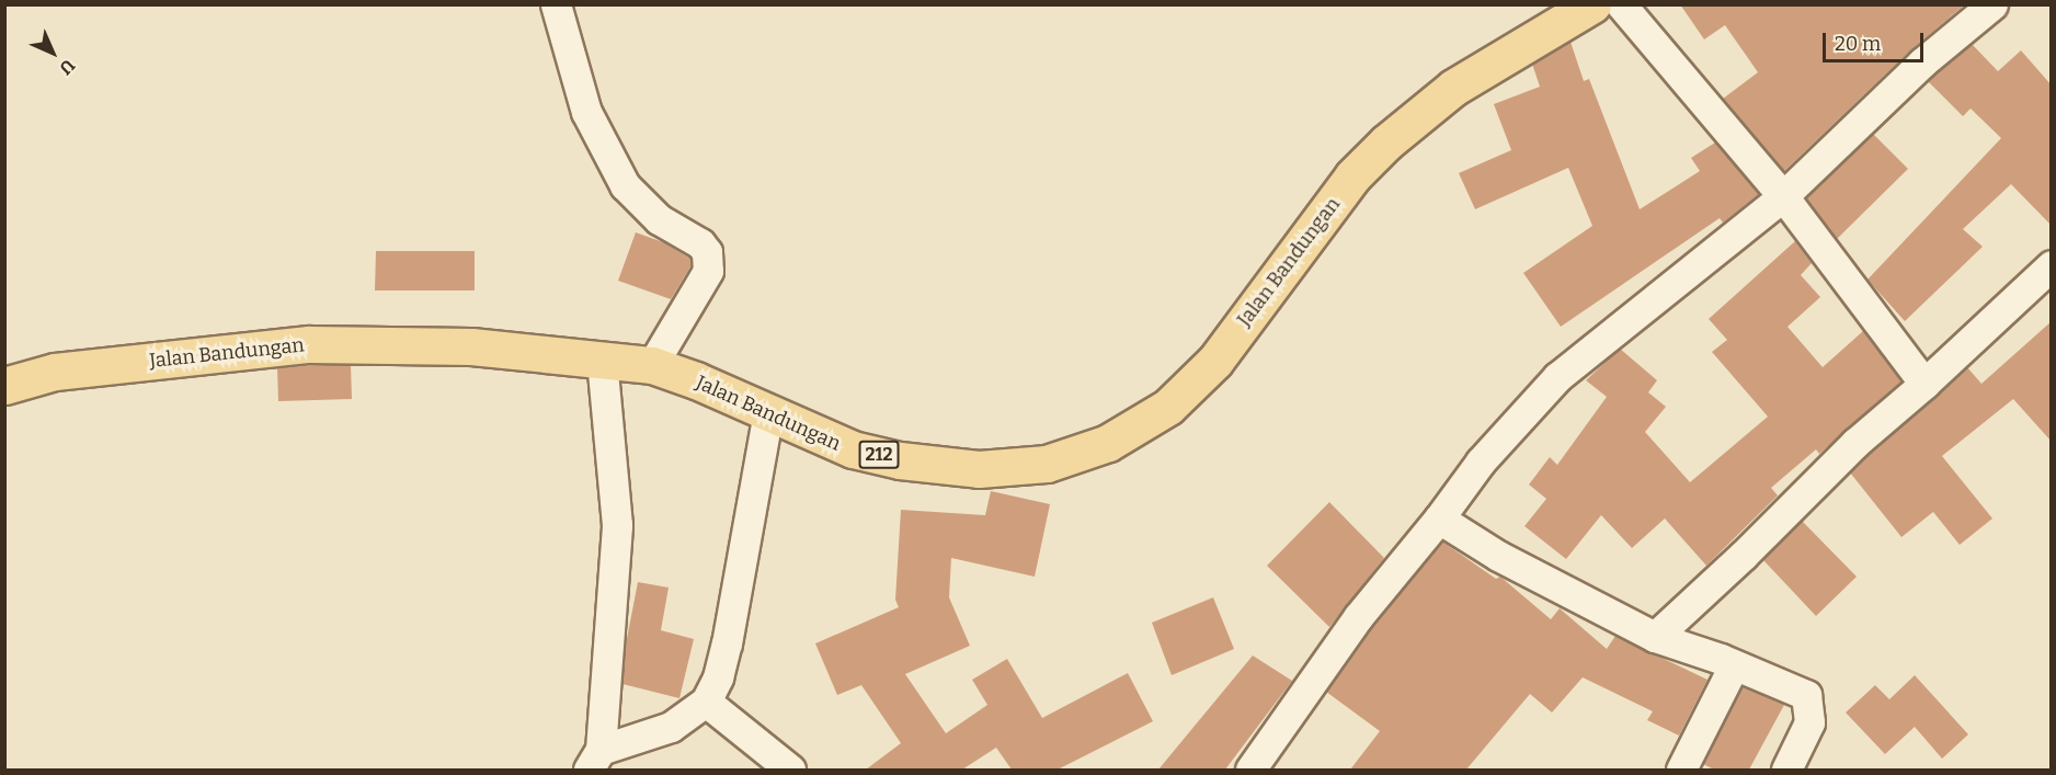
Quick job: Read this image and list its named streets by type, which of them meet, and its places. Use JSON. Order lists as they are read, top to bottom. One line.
{"streets":{"main road":["Jalan Bandungan","212"]},"scale_bar":"20 m","north":"bottom right"}
